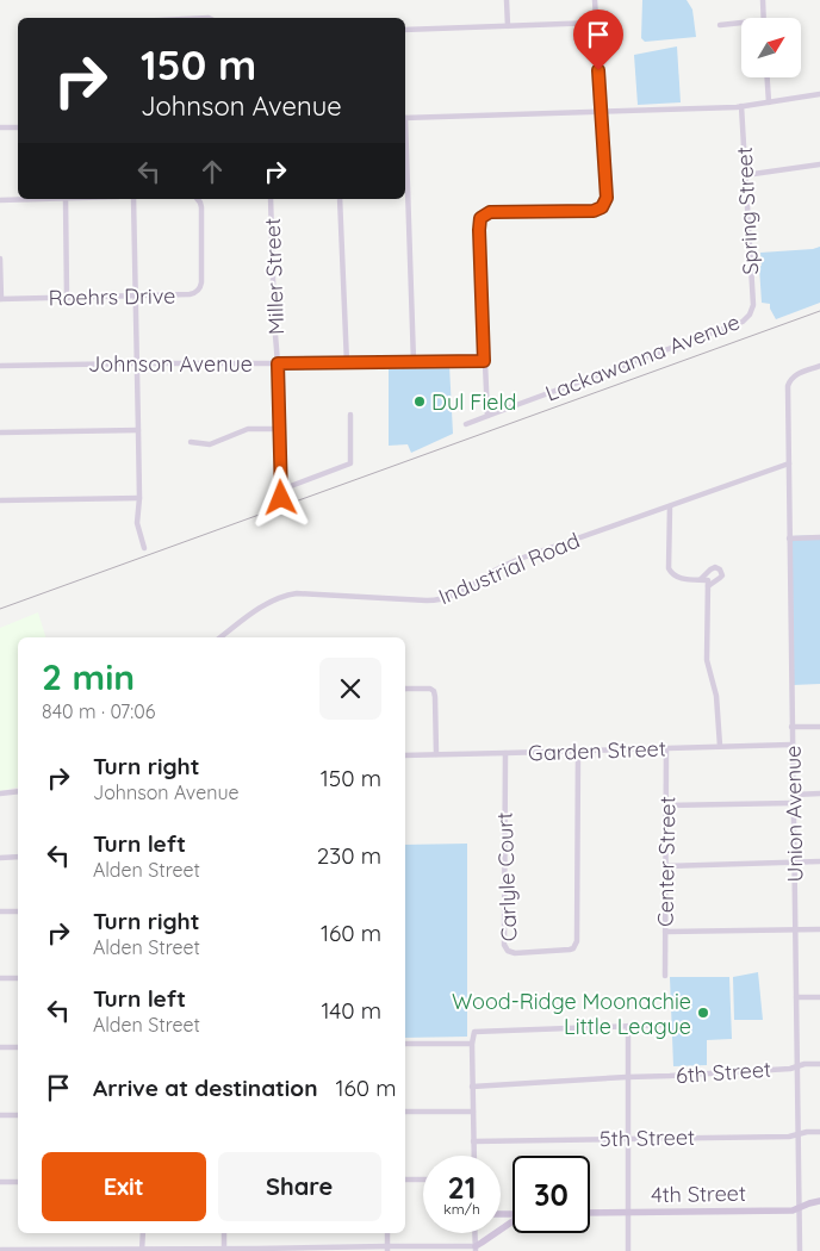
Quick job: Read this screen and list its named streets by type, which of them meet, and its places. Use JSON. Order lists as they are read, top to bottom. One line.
{"streets":{"street":["Spring Street","Miller Street","Roehrs Drive","Lackawanna Avenue","Johnson Avenue","Industrial Road","Garden Street","Union Avenue","Center Street","Carlyle Court","6th Street","5th Street","4th Street"]},"crossings":[["Spring Street","Lackawanna Avenue"],["Miller Street","Johnson Avenue"],["Industrial Road","Union Avenue"],["Garden Street","Union Avenue"],["Garden Street","Center Street"],["Garden Street","Carlyle Court"],["Union Avenue","6th Street"],["Union Avenue","5th Street"],["Union Avenue","4th Street"]],"places":["Dul Field","Wood-Ridge Moonachie Little League"],"north":"top right","page":{"turn":["150 m","Johnson Avenue"],"heading":["2 min","840 m · 07:06"],"list":[{"name":"Turn right","note":"Johnson Avenue","value":"150 m"},{"name":"Turn left","note":"Alden Street","value":"230 m"},{"name":"Turn right","note":"Alden Street","value":"160 m"},{"name":"Turn left","note":"Alden Street","value":"140 m"},{"name":"Arrive at destination","value":"160 m"}],"buttons":["Exit","Share"],"speed":"21 km/h","limit":"30"}}
